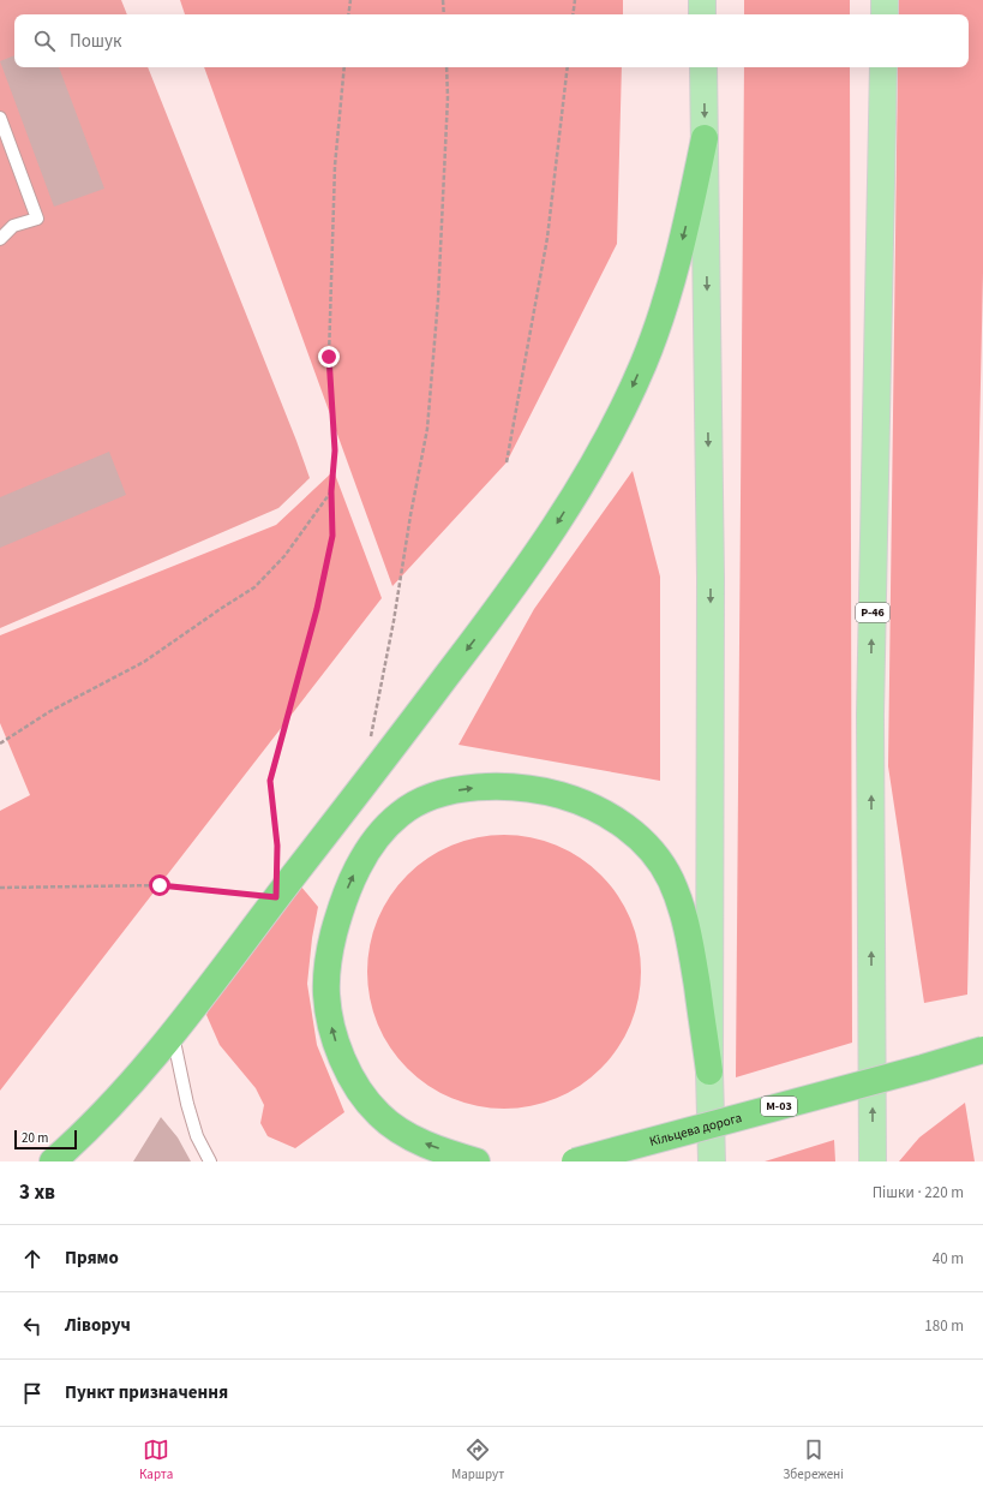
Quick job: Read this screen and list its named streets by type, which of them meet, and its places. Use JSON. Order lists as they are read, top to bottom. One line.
{"streets":{"highway":["М-03","Кільцева дорога"],"main road":["Р-46"]},"scale_bar":"20 m","page":{"search":"Пошук","scale":"20 m","heading":["3 хв","Пішки · 220 m"],"list":[["Прямо","40 m"],["Ліворуч","180 m"],"Пункт призначення"],"nav":["Карта","Маршрут","Збережені"]}}
